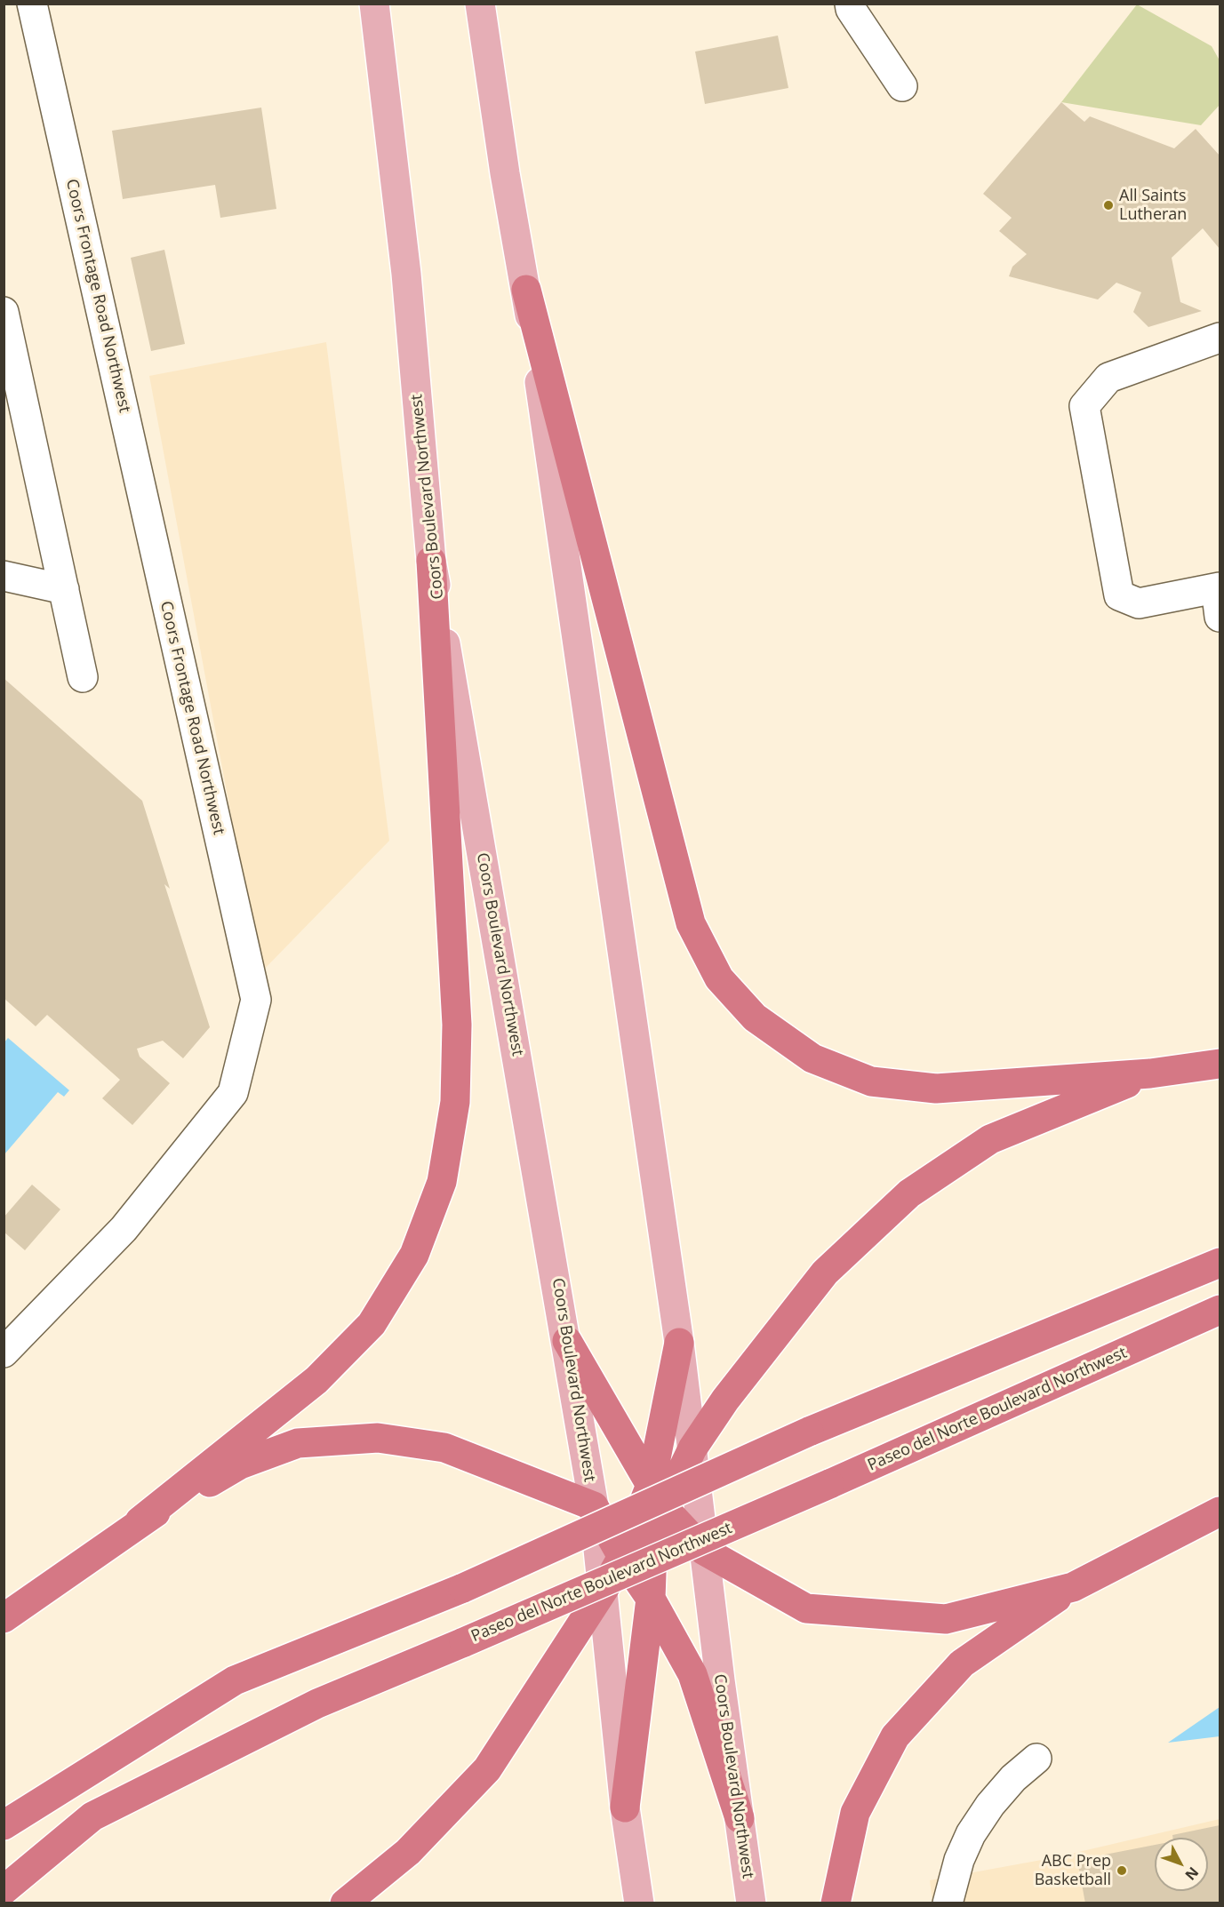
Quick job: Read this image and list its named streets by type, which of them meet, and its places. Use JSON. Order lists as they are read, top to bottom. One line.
{"streets":{"highway":["Paseo del Norte Boulevard Northwest"],"main road":["Coors Boulevard Northwest"],"street":["Coors Frontage Road Northwest"]},"places":["All Saints Lutheran","ABC Prep Basketball"],"north":"bottom right"}
